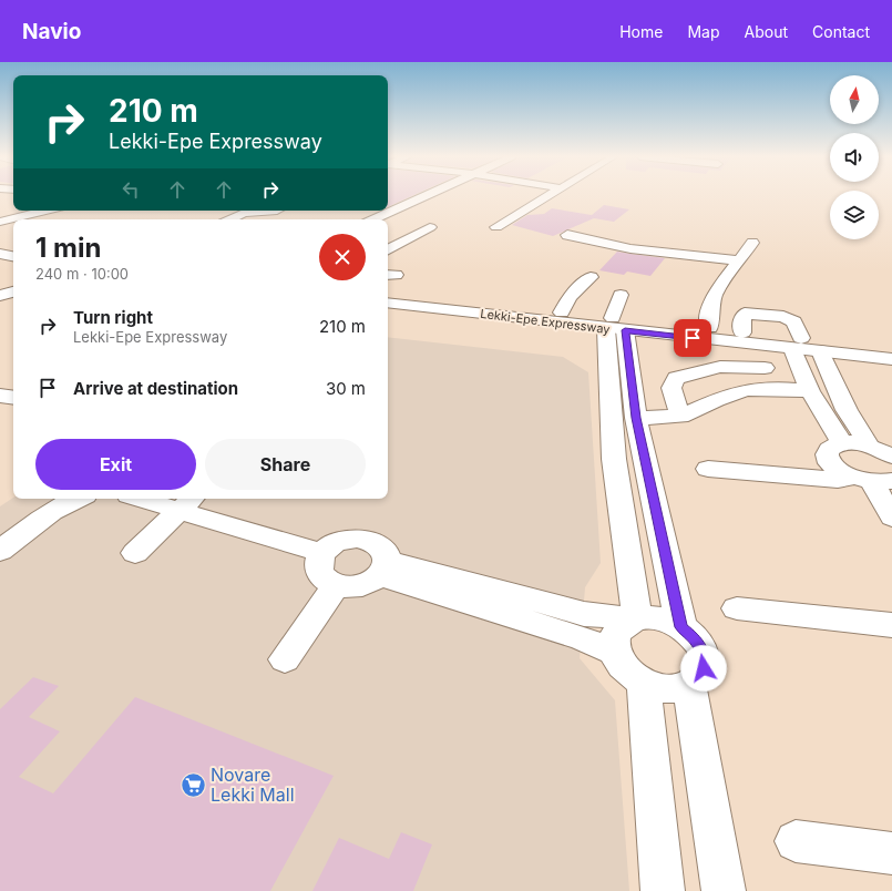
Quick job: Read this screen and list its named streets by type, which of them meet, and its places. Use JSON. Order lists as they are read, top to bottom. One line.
{"streets":{"main road":["Lekki-Epe Expressway"]},"places":{"supermarket":["Novare Lekki Mall"]},"north":"top","page":{"header":"Navio","nav":["Home","Map","About","Contact"],"turn":["210 m","Lekki-Epe Expressway"],"heading":["1 min","240 m · 10:00"],"list":[{"name":"Turn right","note":"Lekki-Epe Expressway","value":"210 m"},{"name":"Arrive at destination","value":"30 m"}],"buttons":["Exit","Share"]}}
